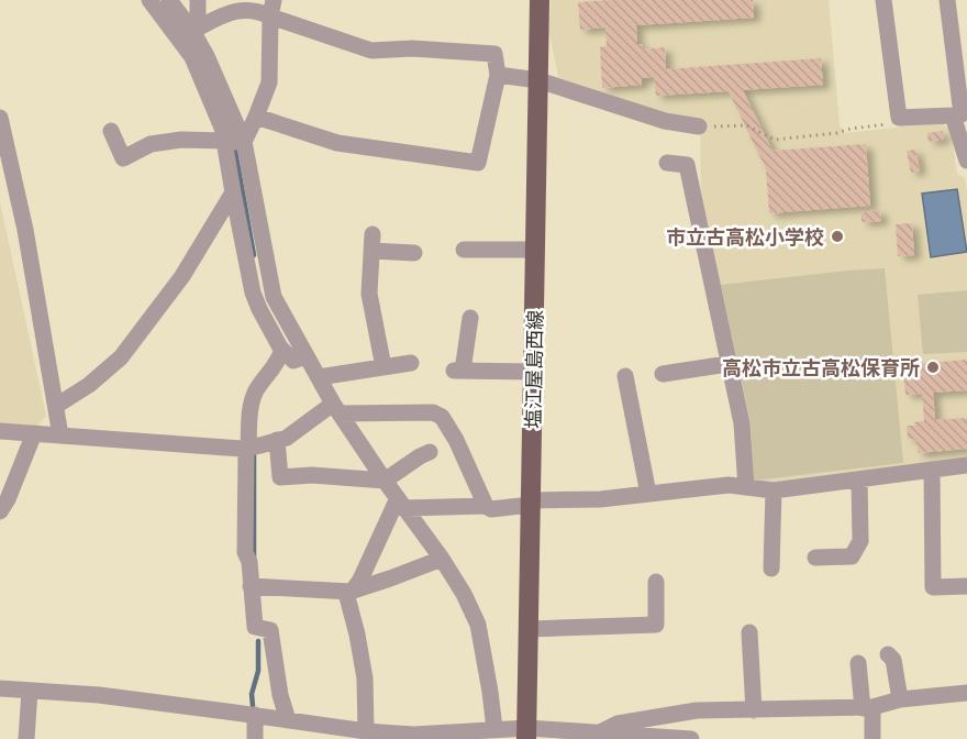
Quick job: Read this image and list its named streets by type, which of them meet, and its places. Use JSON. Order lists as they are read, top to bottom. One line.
{"streets":{"main road":["塩江屋島西線"]},"places":["市立古高松小学校","高松市立古高松保育所"]}
